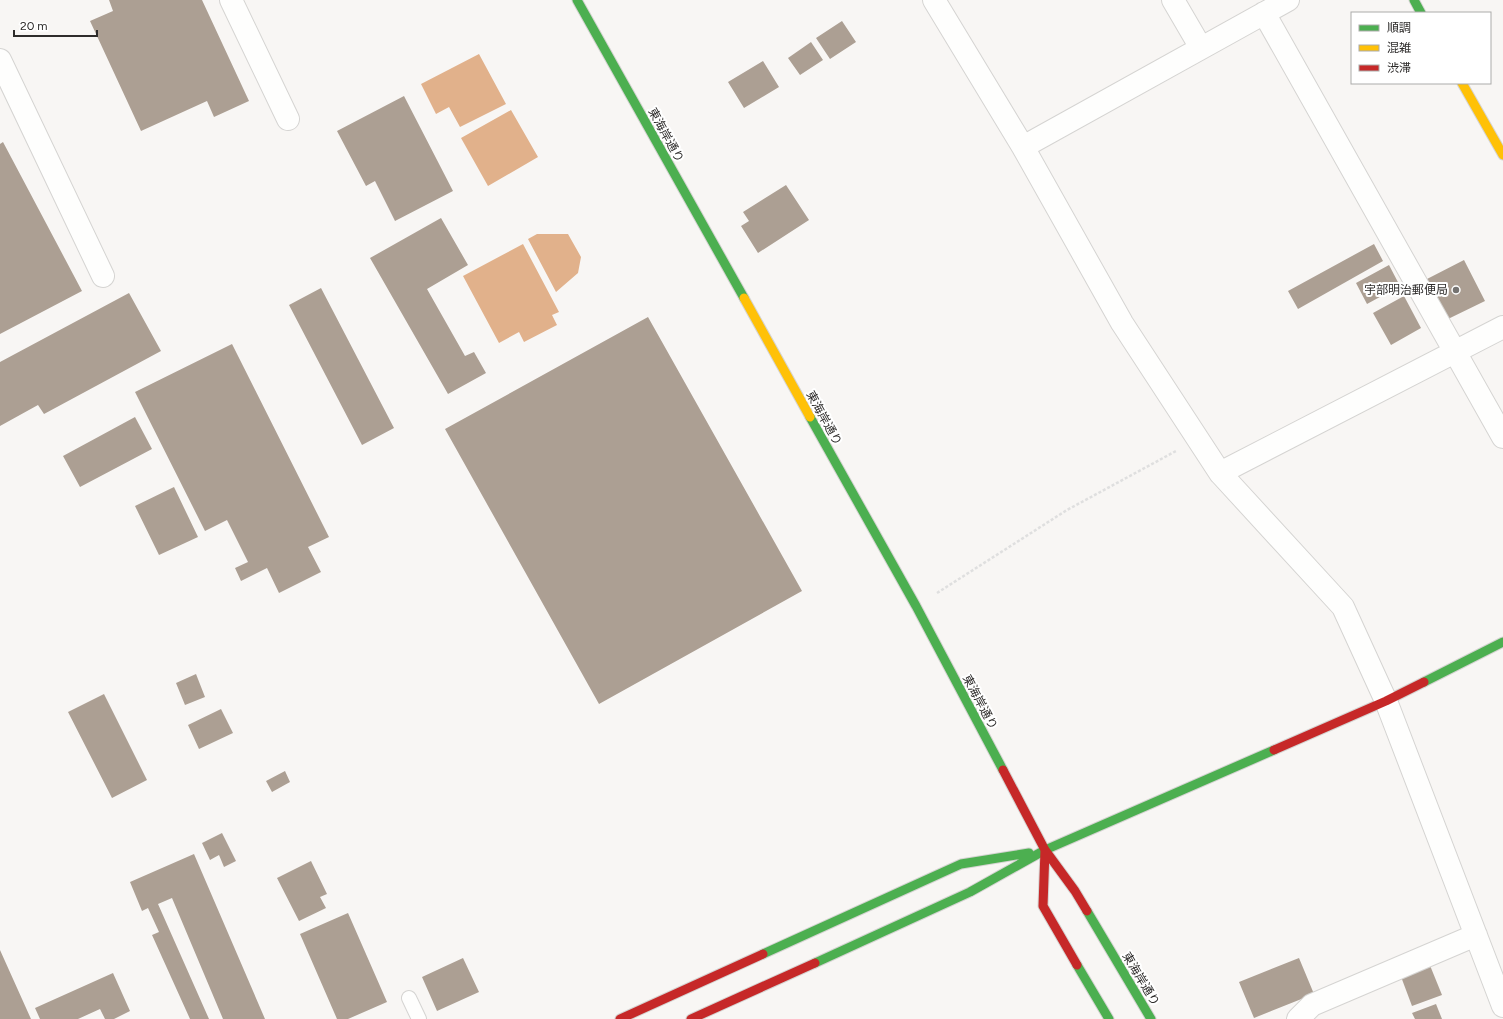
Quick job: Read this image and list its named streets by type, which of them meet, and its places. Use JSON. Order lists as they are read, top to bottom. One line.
{"streets":{"street":["東海岸通り"]},"places":["宇部明治郵便局"],"legend":["順調","混雑","渋滞"],"scale_bar":"20 m"}
